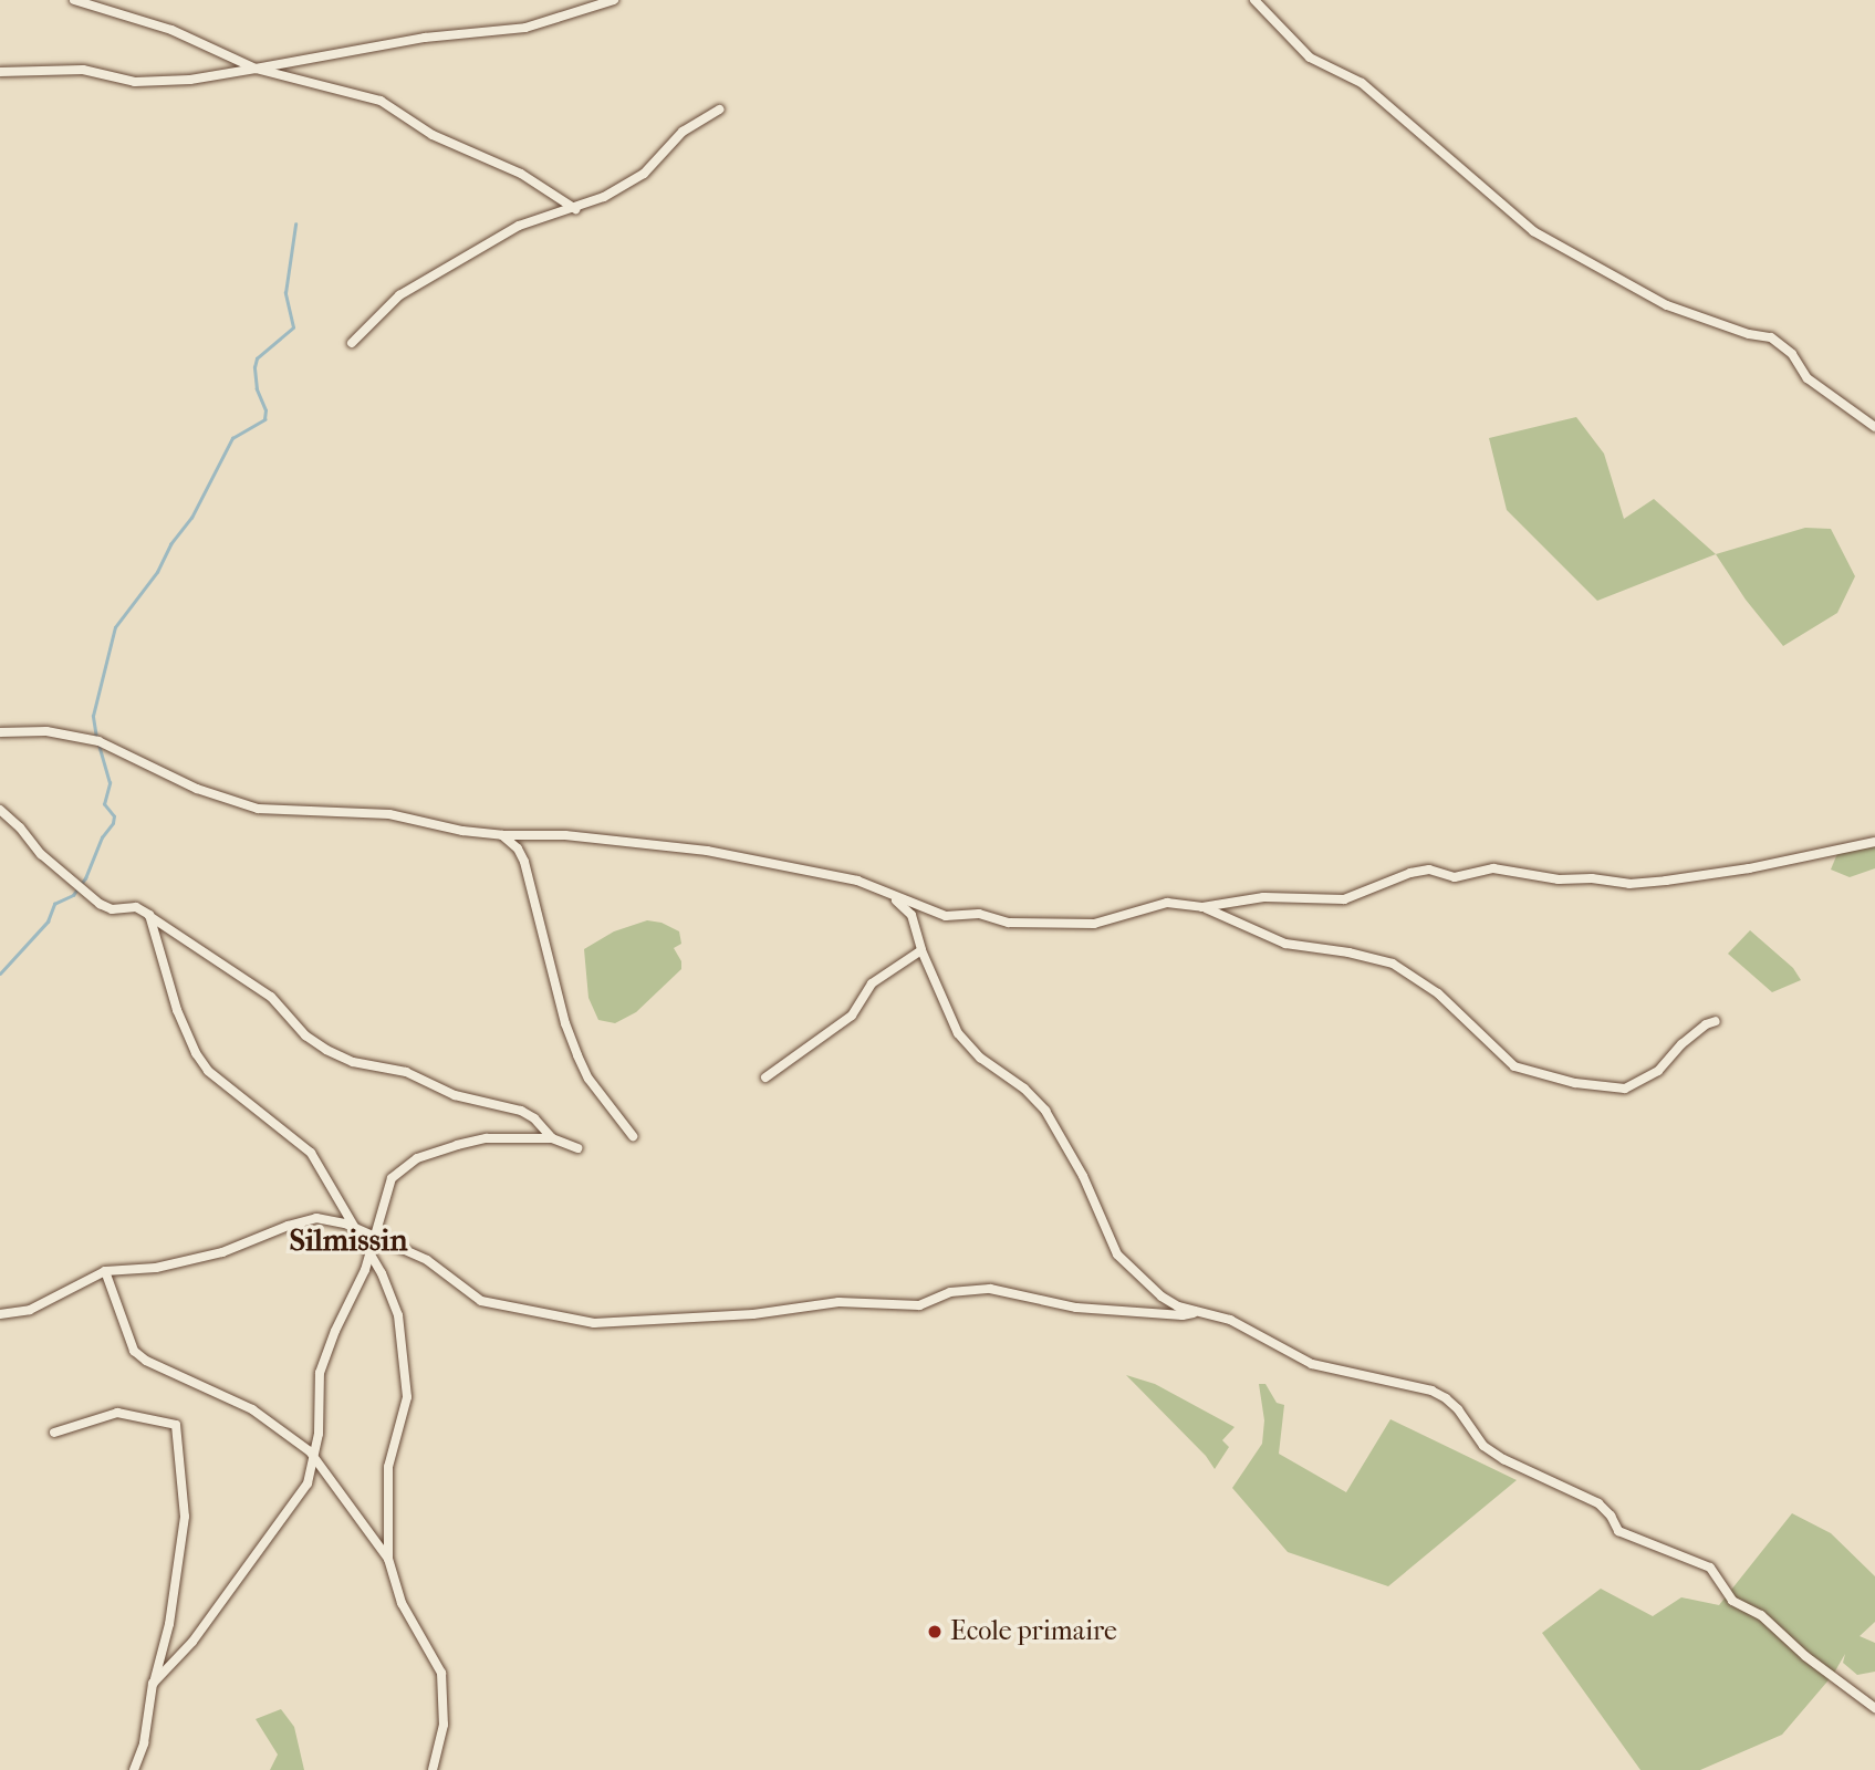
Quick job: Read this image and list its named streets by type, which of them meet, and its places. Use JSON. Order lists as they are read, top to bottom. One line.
{"districts":["Silmissin"],"places":["Ecole primaire"]}
